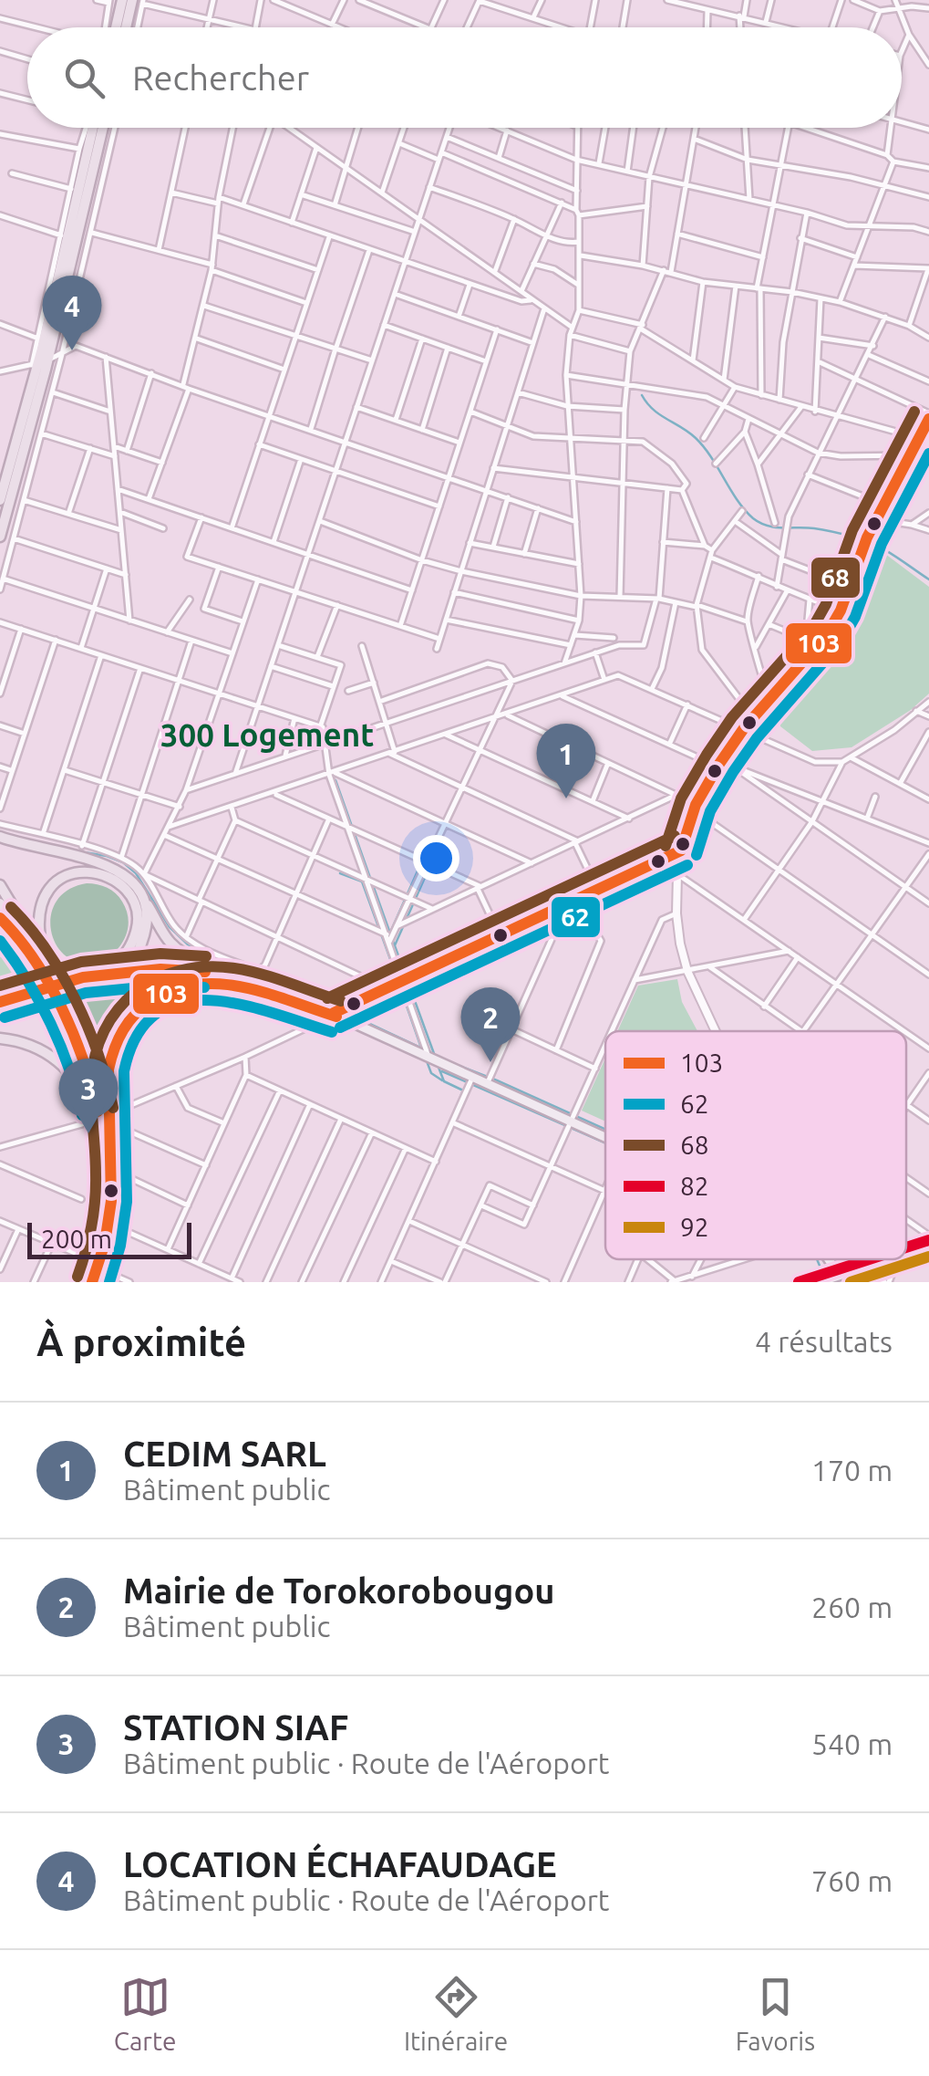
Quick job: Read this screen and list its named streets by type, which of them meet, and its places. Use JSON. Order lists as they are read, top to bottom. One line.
{"districts":["300 Logement"],"lines":["transit line 68","transit line 103","transit line 62","transit line 82","transit line 92"],"legend":["103","62","68","82","92"],"scale_bar":"200 m","page":{"search":"Rechercher","pins":["4","1","2","3"],"scale":"200 m","heading":["À proximité","4 résultats"],"list":[{"mark":"1","name":"CEDIM SARL","note":"Bâtiment public","value":"170 m"},{"mark":"2","name":"Mairie de Torokorobougou","note":"Bâtiment public","value":"260 m"},{"mark":"3","name":"STATION SIAF","note":"Bâtiment public · Route de l'Aéroport","value":"540 m"},{"mark":"4","name":"LOCATION ÉCHAFAUDAGE","note":"Bâtiment public · Route de l'Aéroport","value":"760 m"}],"nav":["Carte","Itinéraire","Favoris"]}}
